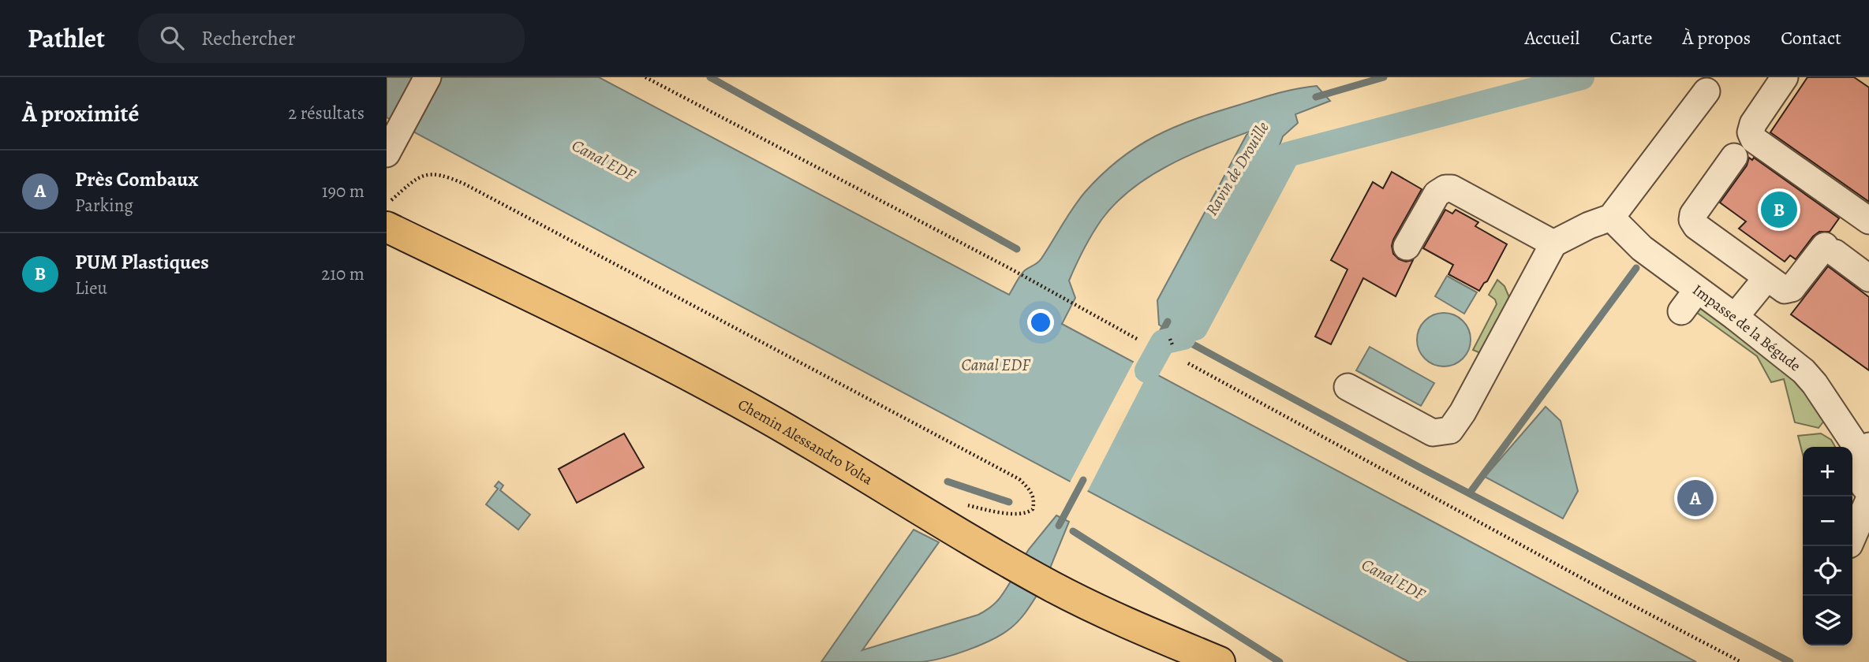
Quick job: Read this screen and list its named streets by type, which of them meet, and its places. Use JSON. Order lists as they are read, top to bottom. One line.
{"streets":{"main road":["Chemin Alessandro Volta"],"street":["Impasse de la Bégude"]},"water":["Canal EDF","Ravin de Drouille"],"page":{"header":"Pathlet","search":"Rechercher","nav":["Accueil","Carte","À propos","Contact"],"heading":["À proximité","2 résultats"],"list":[{"mark":"A","name":"Près Combaux","note":"Parking","value":"190 m"},{"mark":"B","name":"PUM Plastiques","note":"Lieu","value":"210 m"}],"pins":["B","A"],"map_buttons":["+","−"]}}
